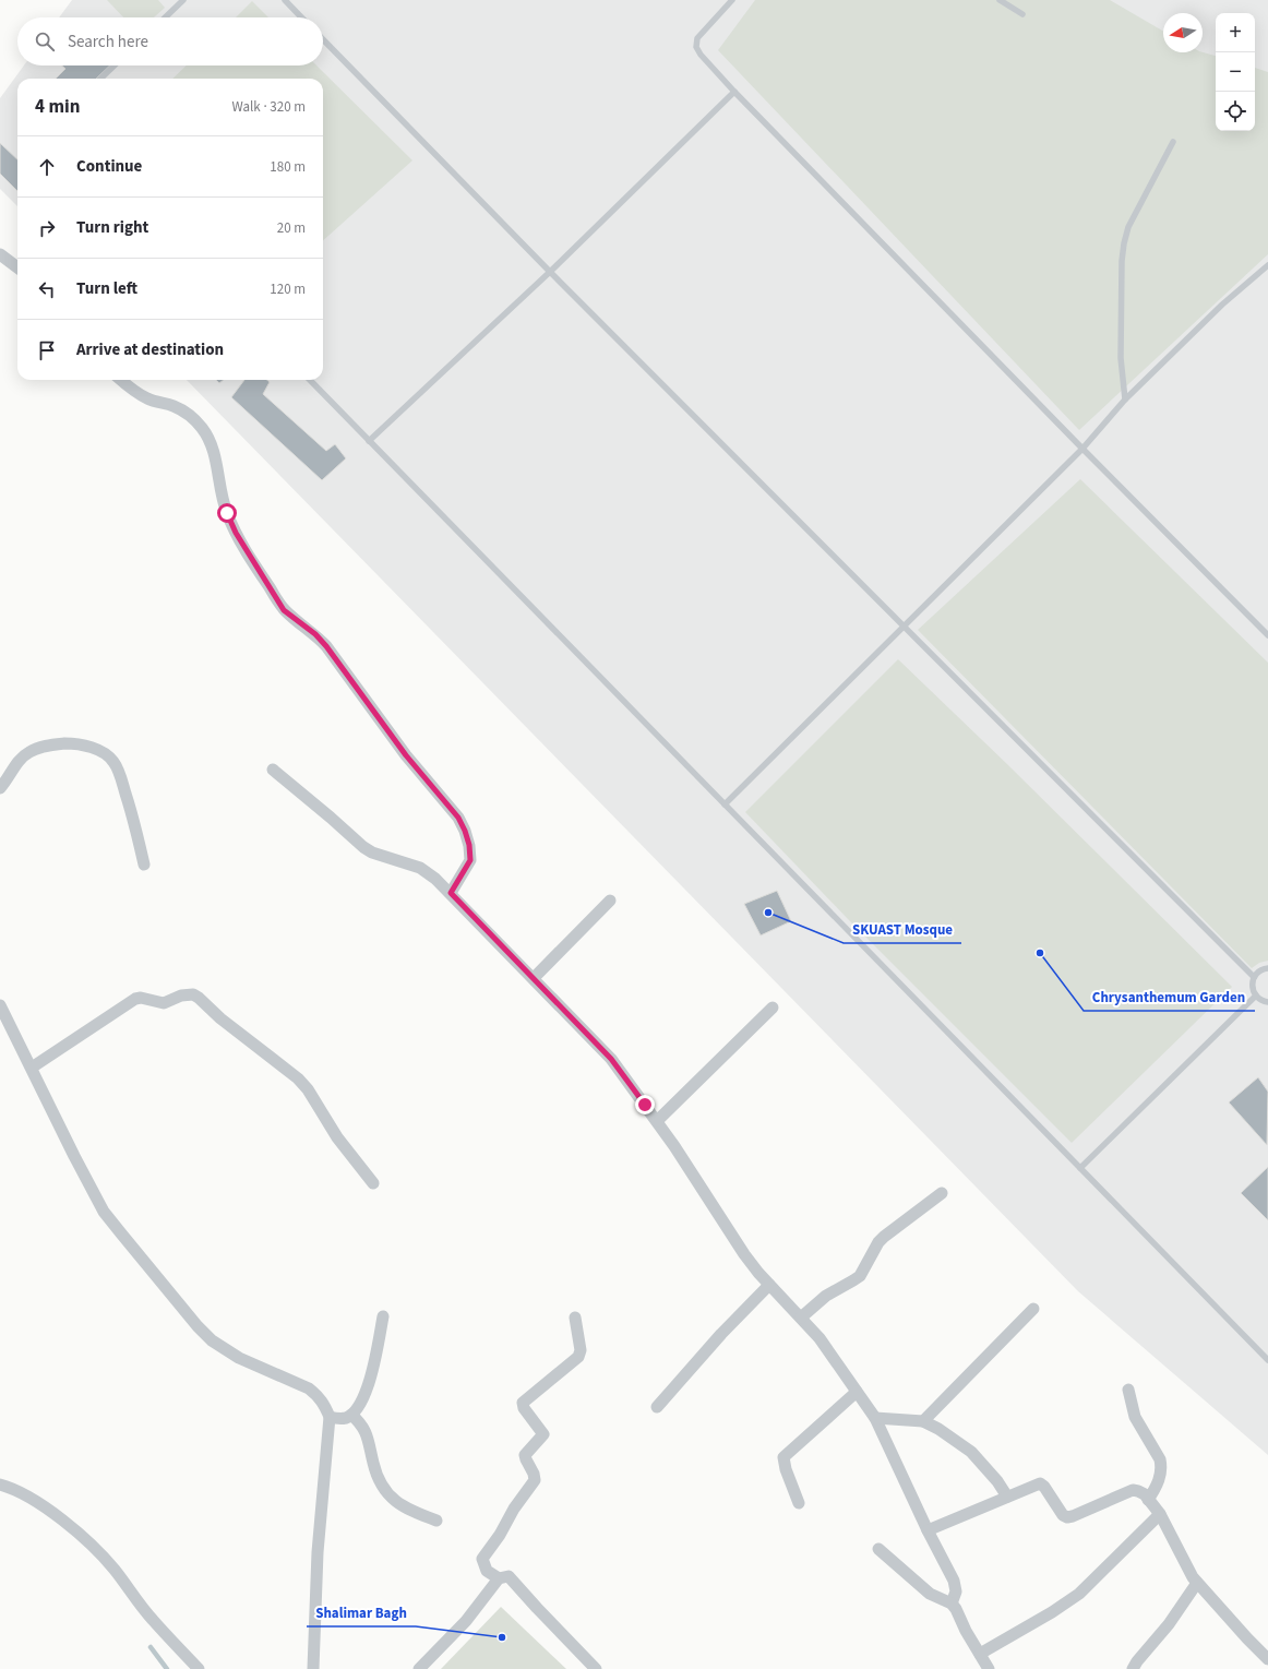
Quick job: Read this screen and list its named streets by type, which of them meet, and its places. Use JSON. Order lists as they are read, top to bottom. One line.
{"places":["SKUAST Mosque","Chrysanthemum Garden","Shalimar Bagh"],"north":"left","page":{"map_buttons":["+","−"],"search":"Search here","heading":["4 min","Walk · 320 m"],"list":[["Continue","180 m"],["Turn right","20 m"],["Turn left","120 m"],"Arrive at destination"]}}
